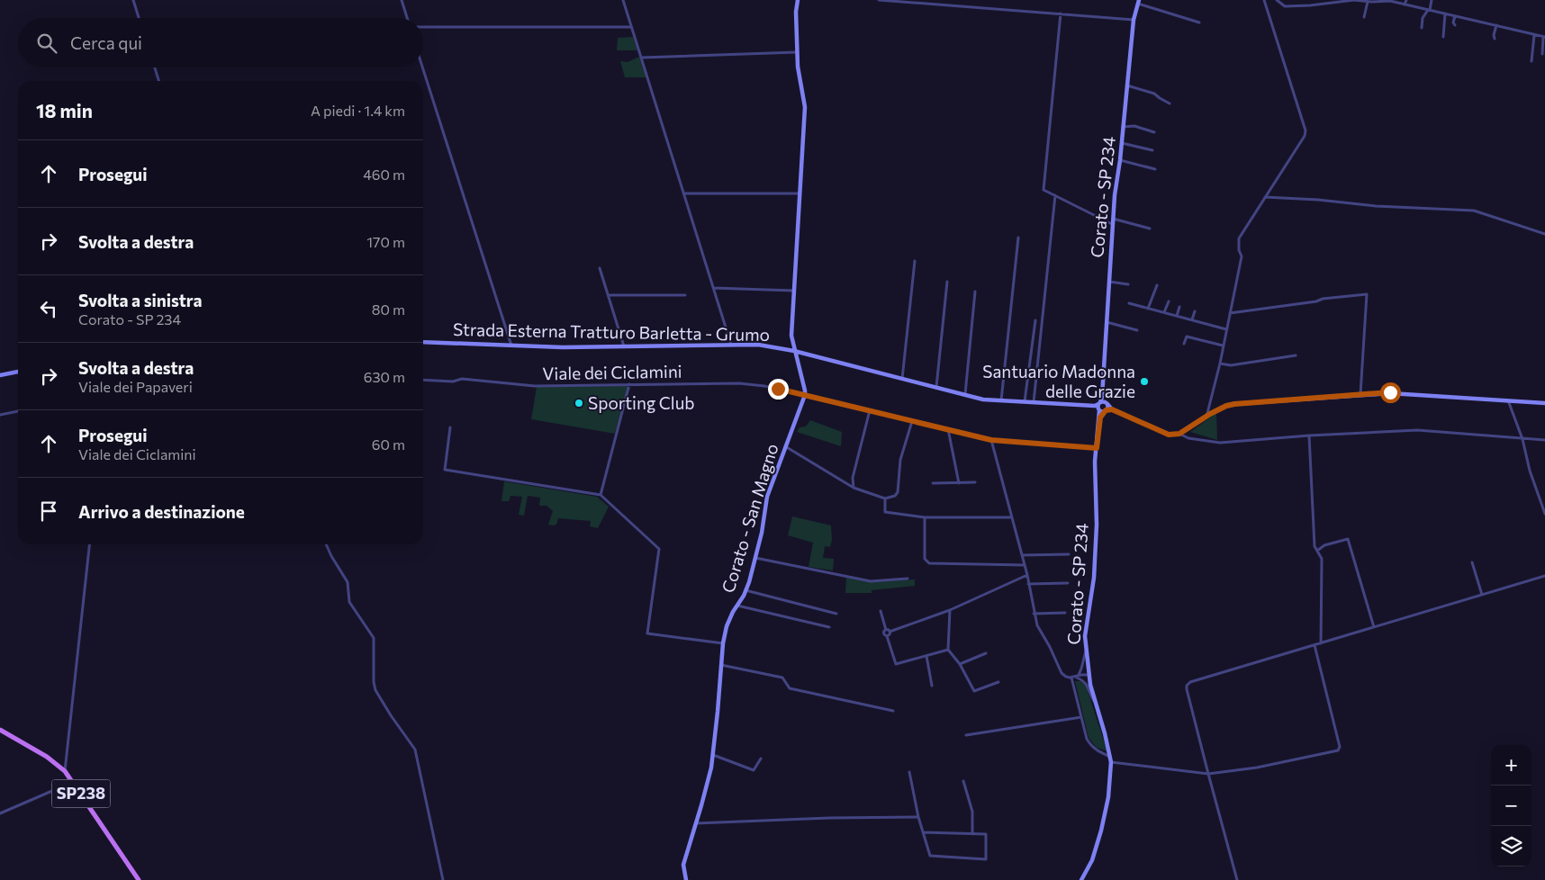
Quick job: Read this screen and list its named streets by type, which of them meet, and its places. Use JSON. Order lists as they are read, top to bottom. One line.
{"streets":{"main road":["Corato - SP 234","Strada Esterna Tratturo Barletta - Grumo","Corato - San Magno","SP238"],"street":["Viale dei Ciclamini"]},"crossings":[["Corato - SP 234","Strada Esterna Tratturo Barletta - Grumo"],["Corato - SP 234","Viale dei Ciclamini"],["Viale dei Ciclamini","Corato - San Magno"]],"places":["Santuario Madonna delle Grazie","Sporting Club"],"page":{"search":"Cerca qui","heading":["18 min","A piedi · 1.4 km"],"list":[["Prosegui","460 m"],["Svolta a destra","170 m"],["Svolta a sinistra","Corato - SP 234","80 m"],["Svolta a destra","Viale dei Papaveri","630 m"],["Prosegui","Viale dei Ciclamini","60 m"],"Arrivo a destinazione"],"map_buttons":["+","−"]}}
